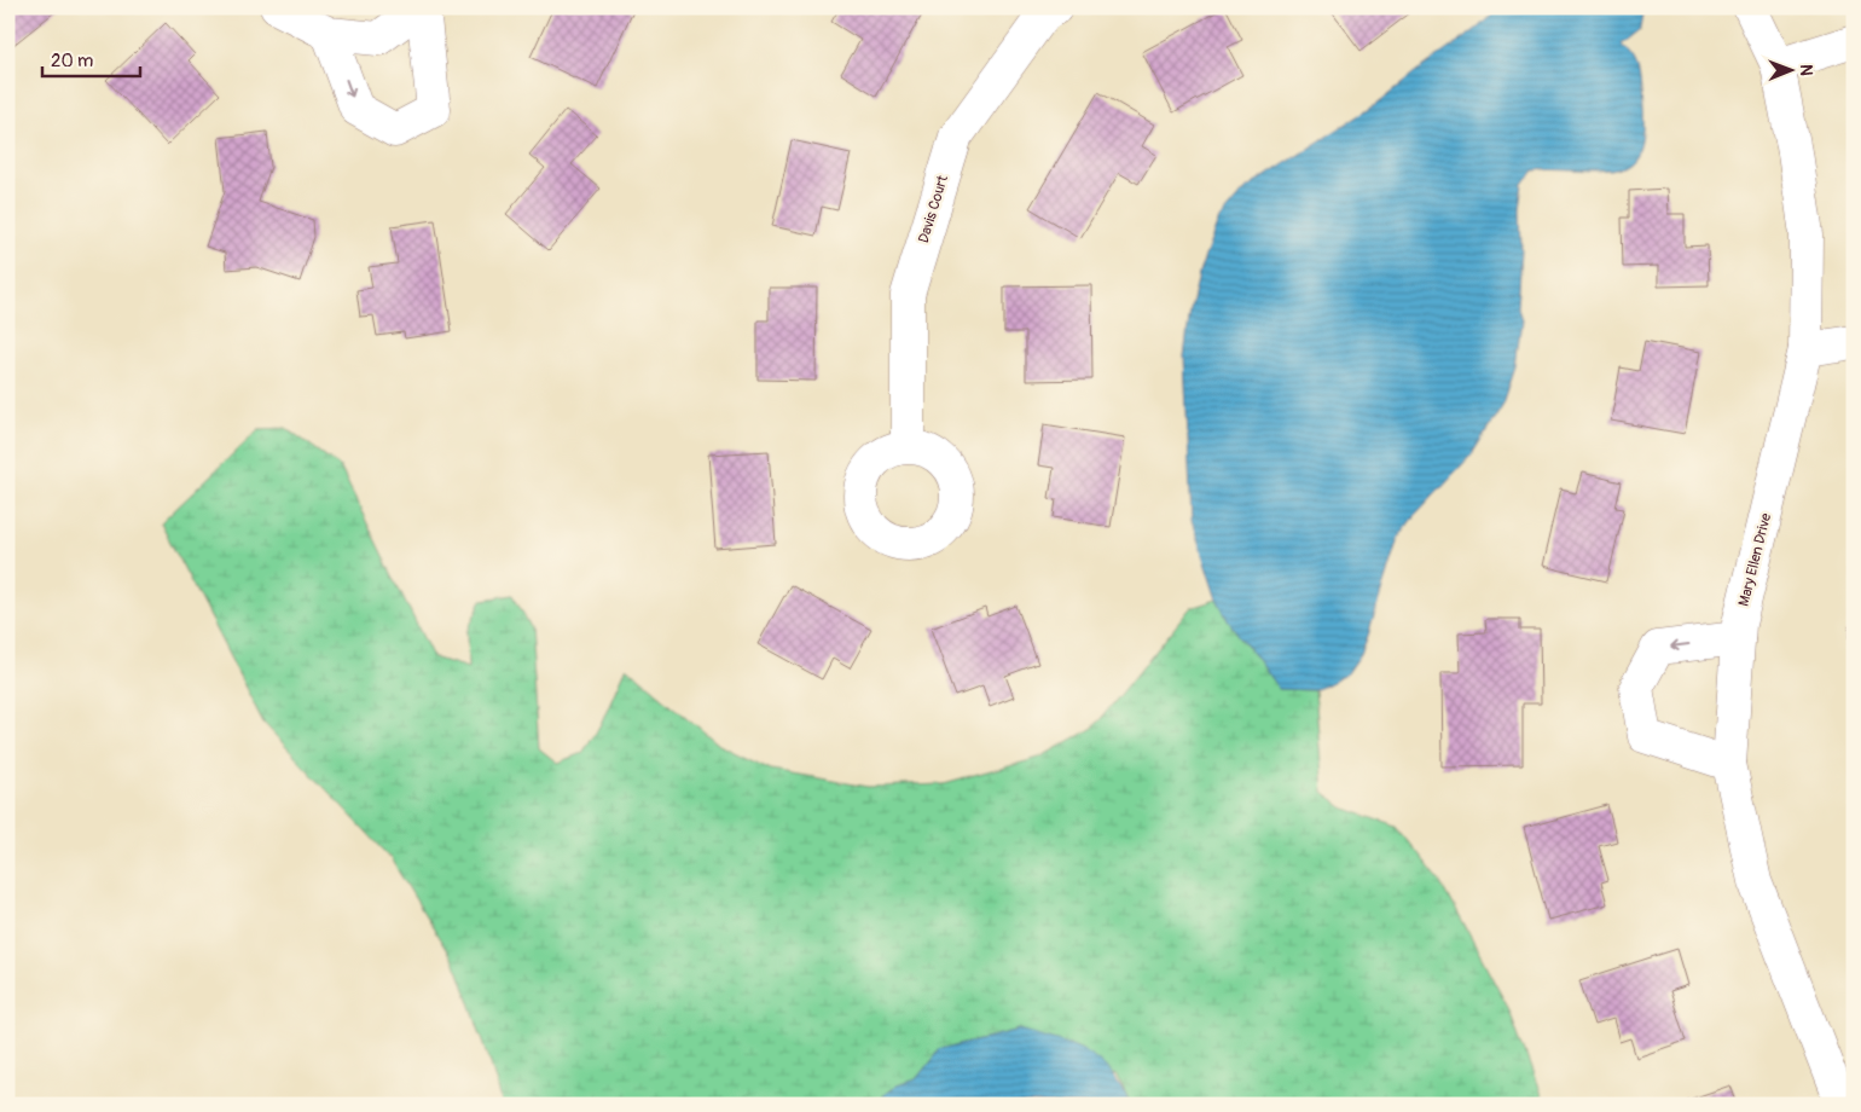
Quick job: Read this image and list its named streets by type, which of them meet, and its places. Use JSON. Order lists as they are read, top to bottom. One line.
{"streets":{"street":["Davis Court","Mary Ellen Drive"]},"scale_bar":"20 m","north":"right"}
